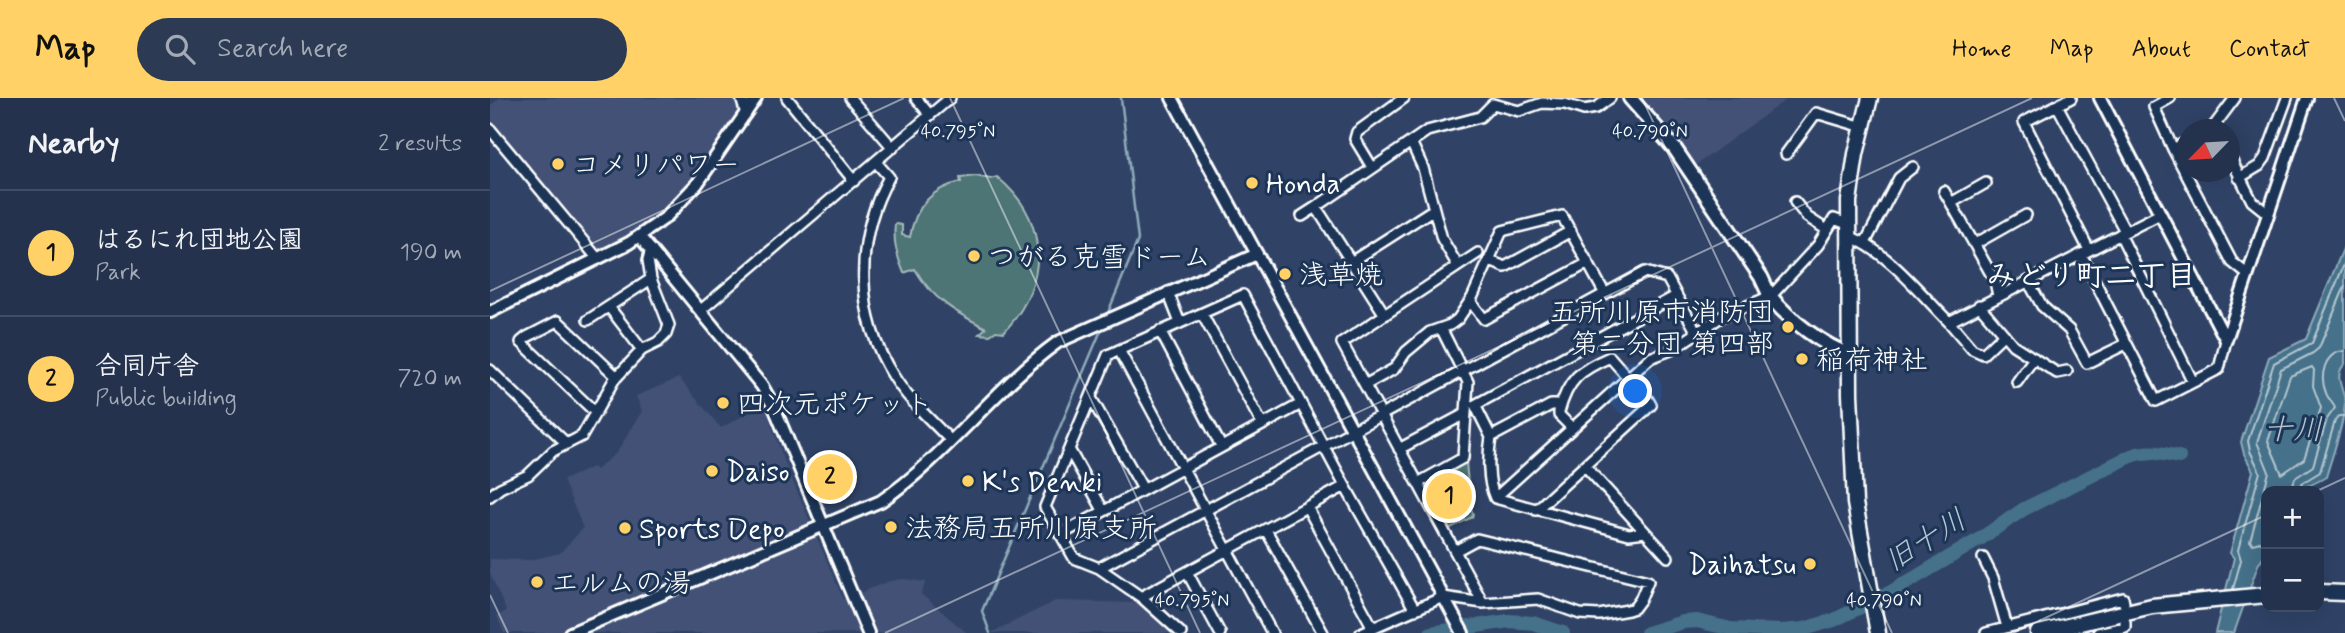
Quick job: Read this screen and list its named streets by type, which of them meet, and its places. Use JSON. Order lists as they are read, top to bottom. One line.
{"districts":["みどり町二丁目"],"water":["十川","旧十川"],"places":["コメリパワー","Honda","つがる克雪ドーム","浅草焼","五所川原市消防団 第二分団 第四部","稲荷神社","四次元ポケット","Daiso","K's Denki","法務局五所川原支所","Sports Depo","Daihatsu","エルムの湯"],"north":"bottom left","page":{"header":"Map","search":"Search here","nav":["Home","Map","About","Contact"],"heading":["Nearby","2 results"],"list":[{"mark":"1","name":"はるにれ団地公園","note":"Park","value":"190 m"},{"mark":"2","name":"合同庁舎","note":"Public building","value":"720 m"}],"pins":["2","1"],"map_buttons":["+","−"]},"coordinates":["40.790°N","40.795°N"]}
